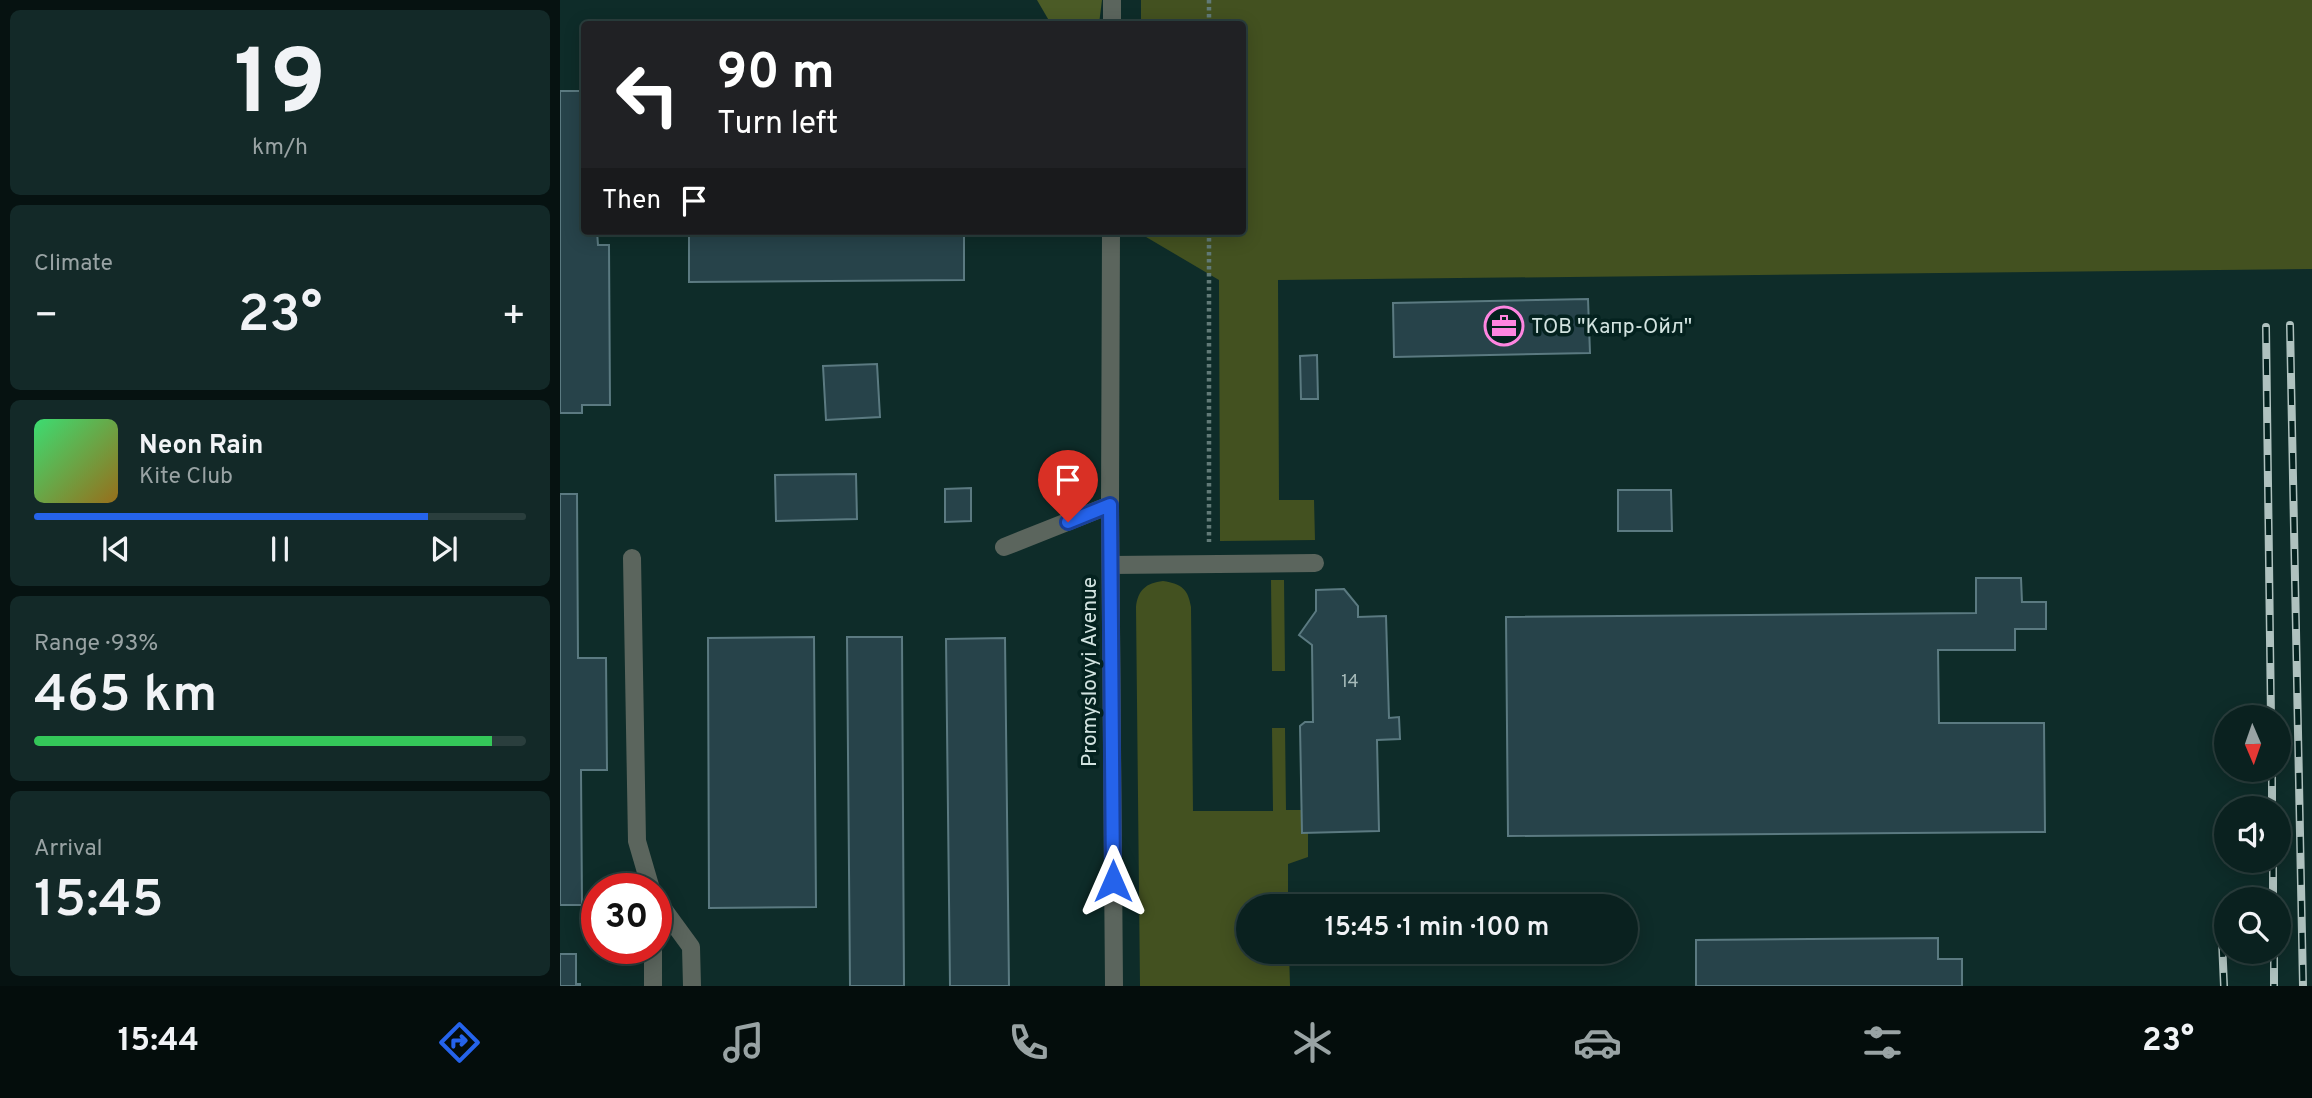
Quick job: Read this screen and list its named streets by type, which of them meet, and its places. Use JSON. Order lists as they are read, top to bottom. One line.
{"streets":{"street":["Promyslovyi Avenue"]},"places":{"office":["ТОВ \"Капр-Ойл\""]},"house_numbers":["14"],"north":"bottom","page":{"tile":[["19","km/h"],"Climate",["Range · 93%","465 km"],["Arrival","15:45"]],"turn":["90 m","Turn left"],"then":"Then","heat":["−","23°","+"],"song":["Neon Rain","Kite Club"],"limit":"30","trip":"15:45 · 1 min · 100 m","tabs":["15:44","23°"]}}
